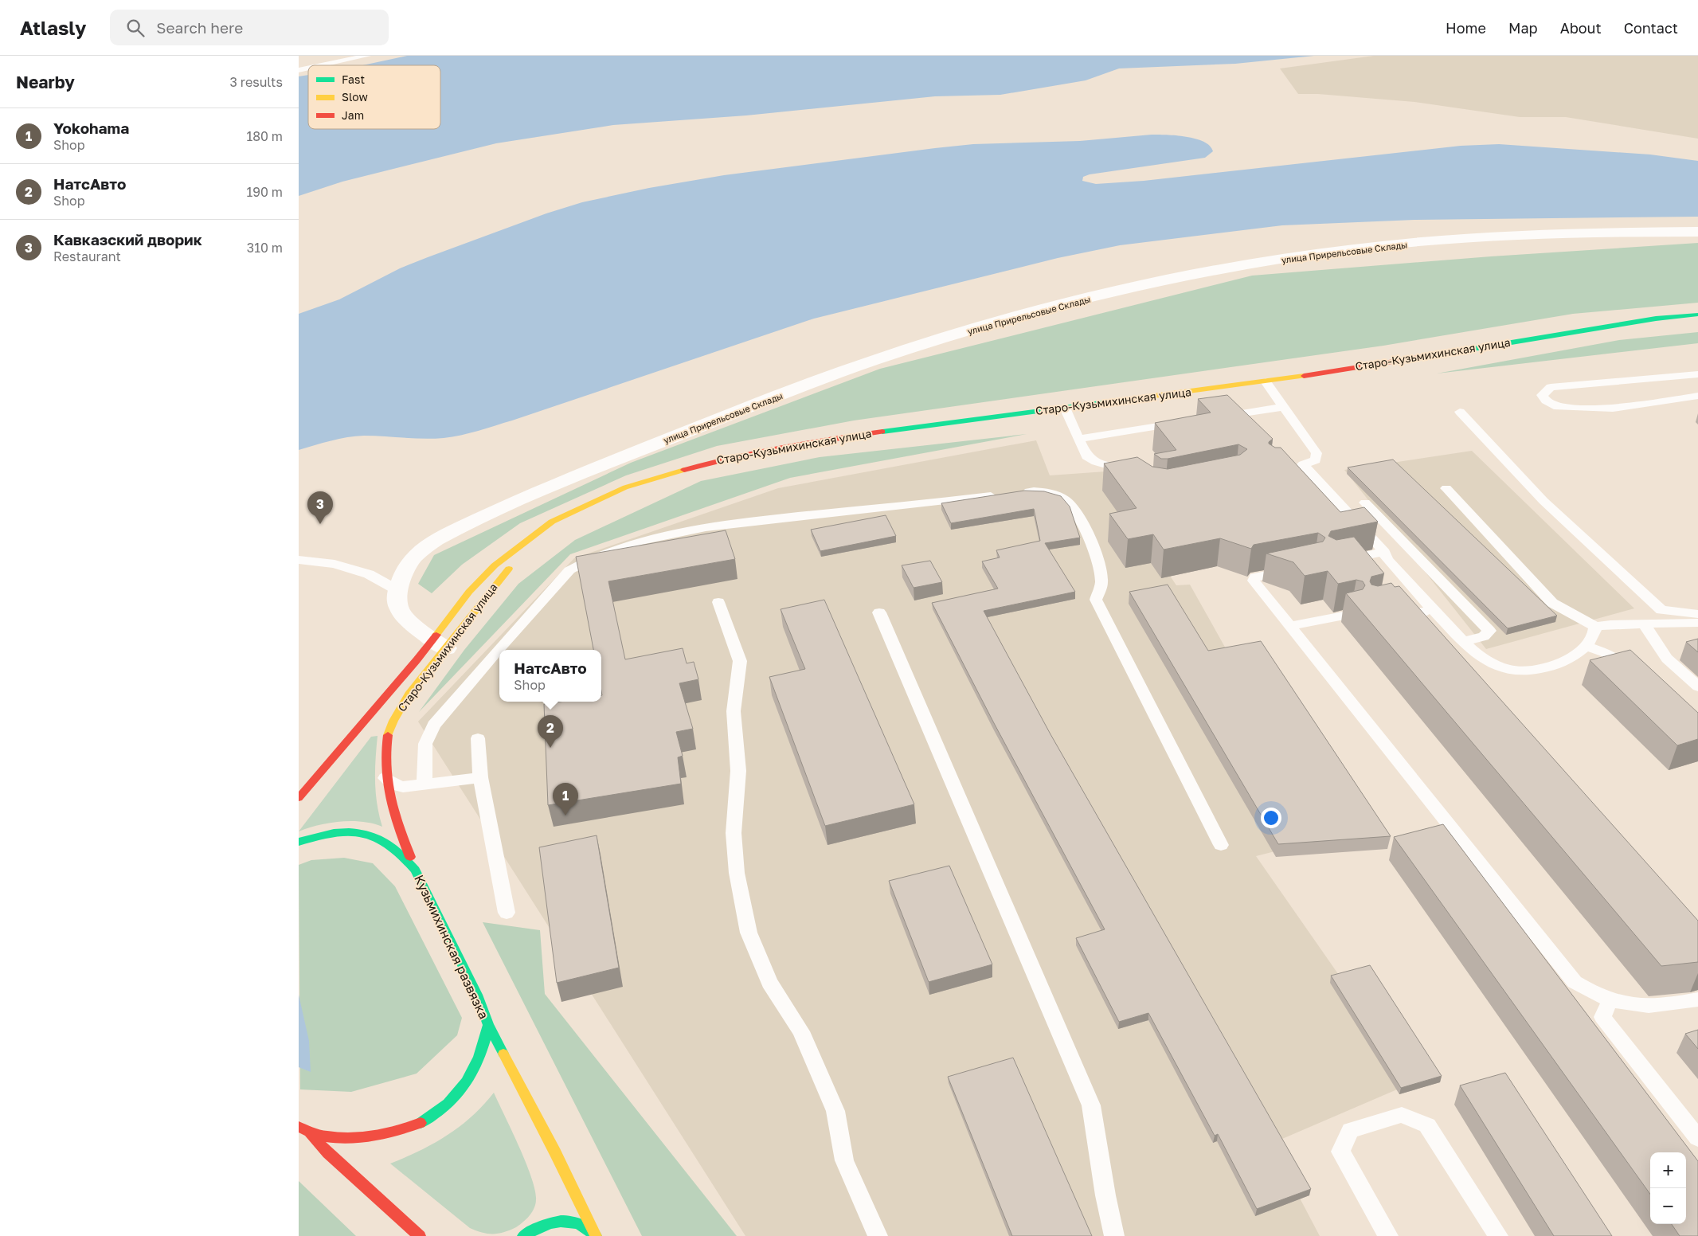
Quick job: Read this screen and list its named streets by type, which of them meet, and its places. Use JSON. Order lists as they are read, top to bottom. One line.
{"streets":{"main road":["Старо-Кузьмихинская улица","Кузьмихинская развязка"],"street":["улица Прирельсовые Склады"]},"crossings":[["Старо-Кузьмихинская улица","Кузьмихинская развязка"]],"legend":["Fast","Slow","Jam"],"page":{"header":"Atlasly","search":"Search here","nav":["Home","Map","About","Contact"],"heading":["Nearby","3 results"],"list":[{"mark":"1","name":"Yokohama","note":"Shop","value":"180 m"},{"mark":"2","name":"НатсАвто","note":"Shop","value":"190 m"},{"mark":"3","name":"Кавказский дворик","note":"Restaurant","value":"310 m"}],"pins":["3","2","1"],"popup":["НатсАвто","Shop"],"map_buttons":["+","−"]}}
